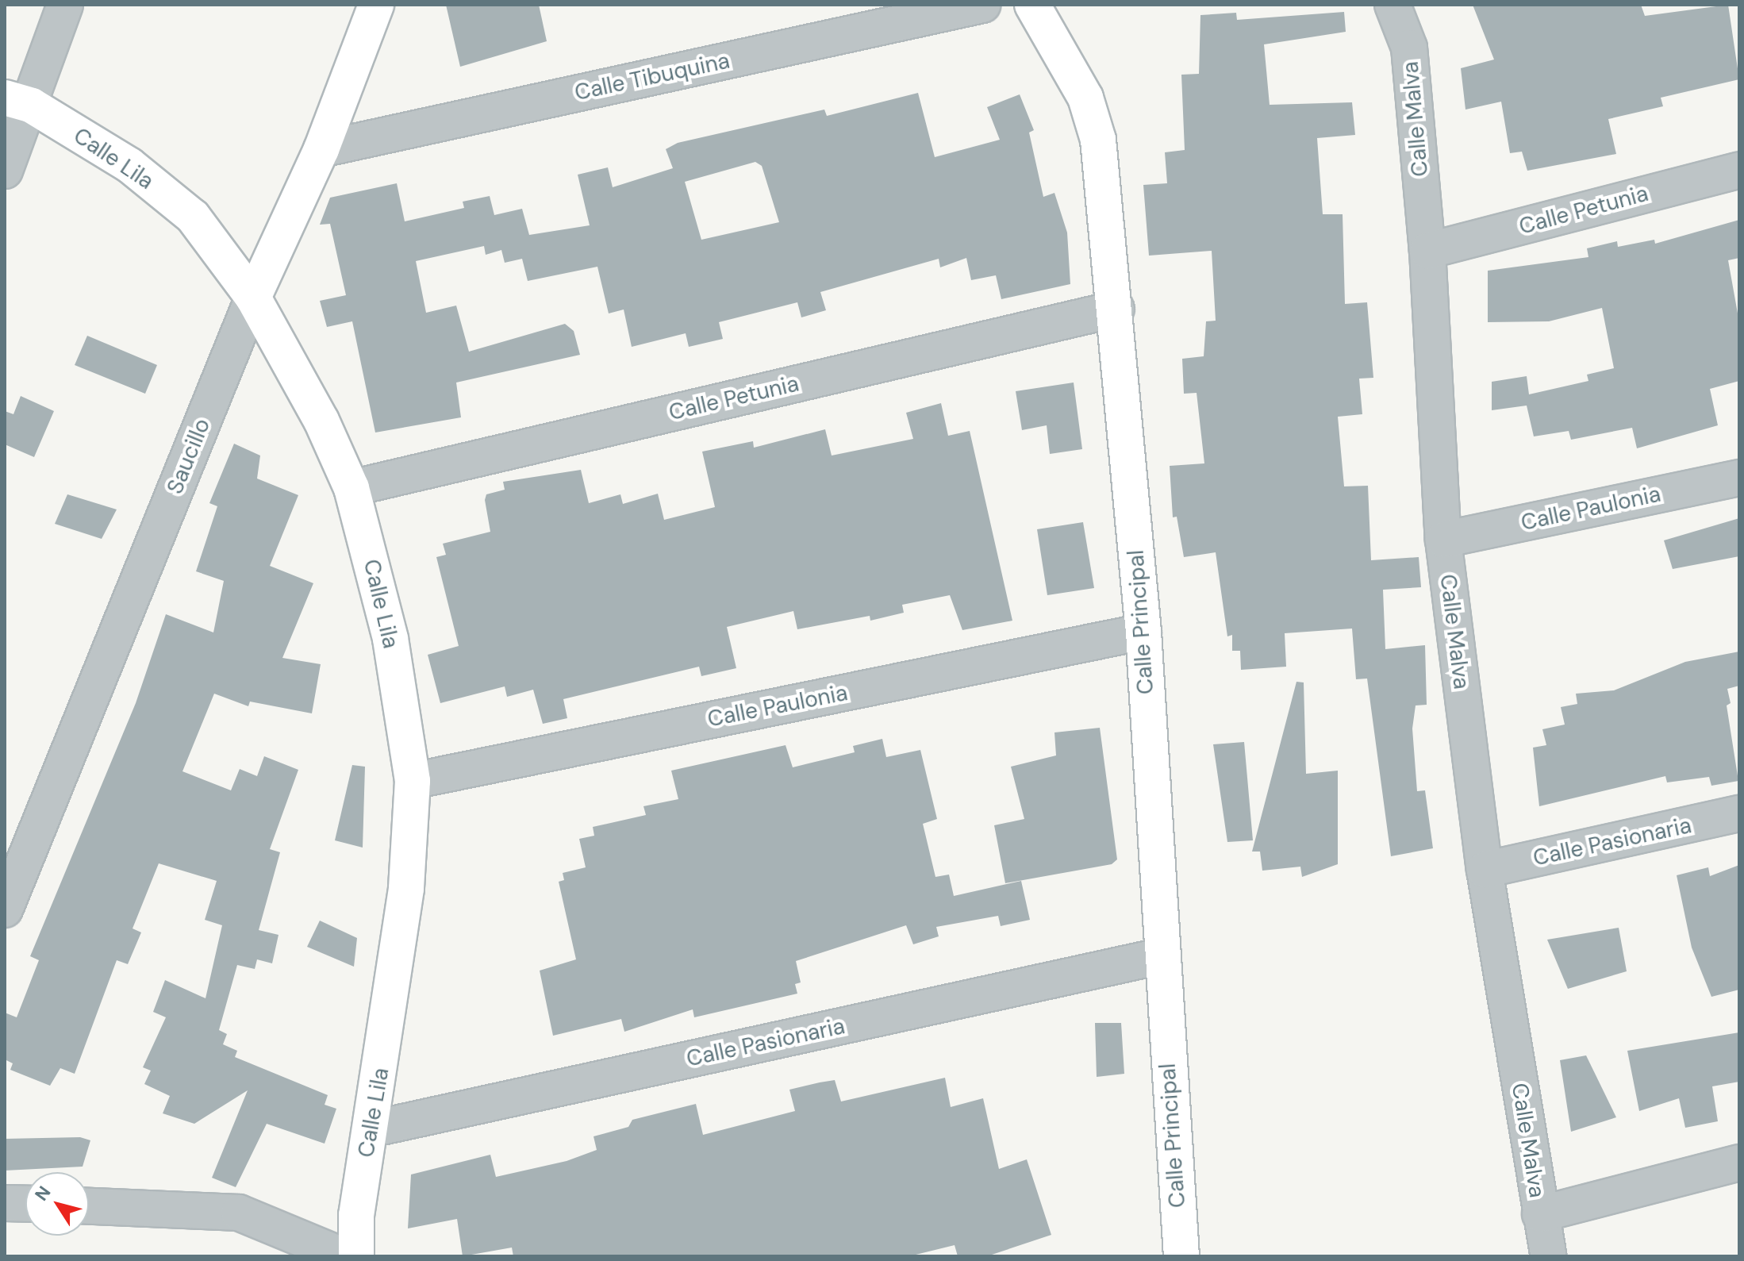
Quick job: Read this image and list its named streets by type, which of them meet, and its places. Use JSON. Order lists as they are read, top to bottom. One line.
{"streets":{"street":["Calle Tibuquina","Calle Malva","Calle Lila","Calle Petunia","Saucillo","Calle Paulonia","Calle Principal","Calle Pasionaria"]},"crossings":[["Calle Tibuquina","Saucillo"],["Calle Malva","Calle Petunia"],["Calle Malva","Calle Paulonia"],["Calle Malva","Calle Pasionaria"],["Calle Lila","Calle Petunia"],["Calle Lila","Saucillo"],["Calle Lila","Calle Paulonia"],["Calle Lila","Calle Pasionaria"],["Calle Petunia","Calle Principal"],["Calle Paulonia","Calle Principal"],["Calle Principal","Calle Pasionaria"]],"north":"top left"}
